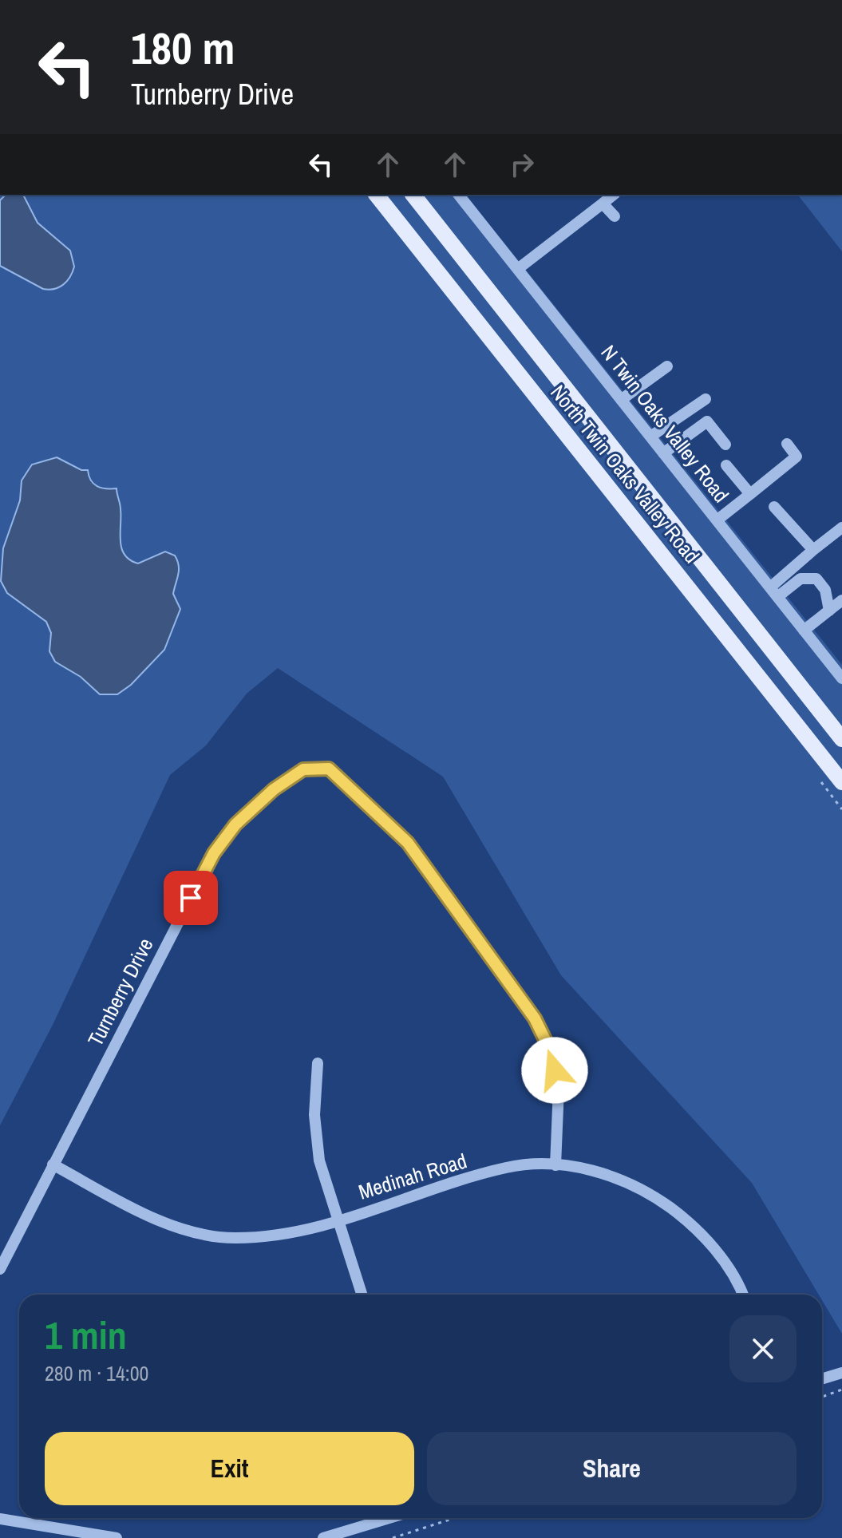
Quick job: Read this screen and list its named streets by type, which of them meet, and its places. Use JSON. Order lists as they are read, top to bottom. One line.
{"streets":{"main road":["North Twin Oaks Valley Road"],"street":["N Twin Oaks Valley Road","Turnberry Drive","Medinah Road"]},"crossings":[["Turnberry Drive","Medinah Road"]],"page":{"turn":["180 m","Turnberry Drive"],"heading":["1 min","280 m · 14:00"],"buttons":["Exit","Share"]}}
